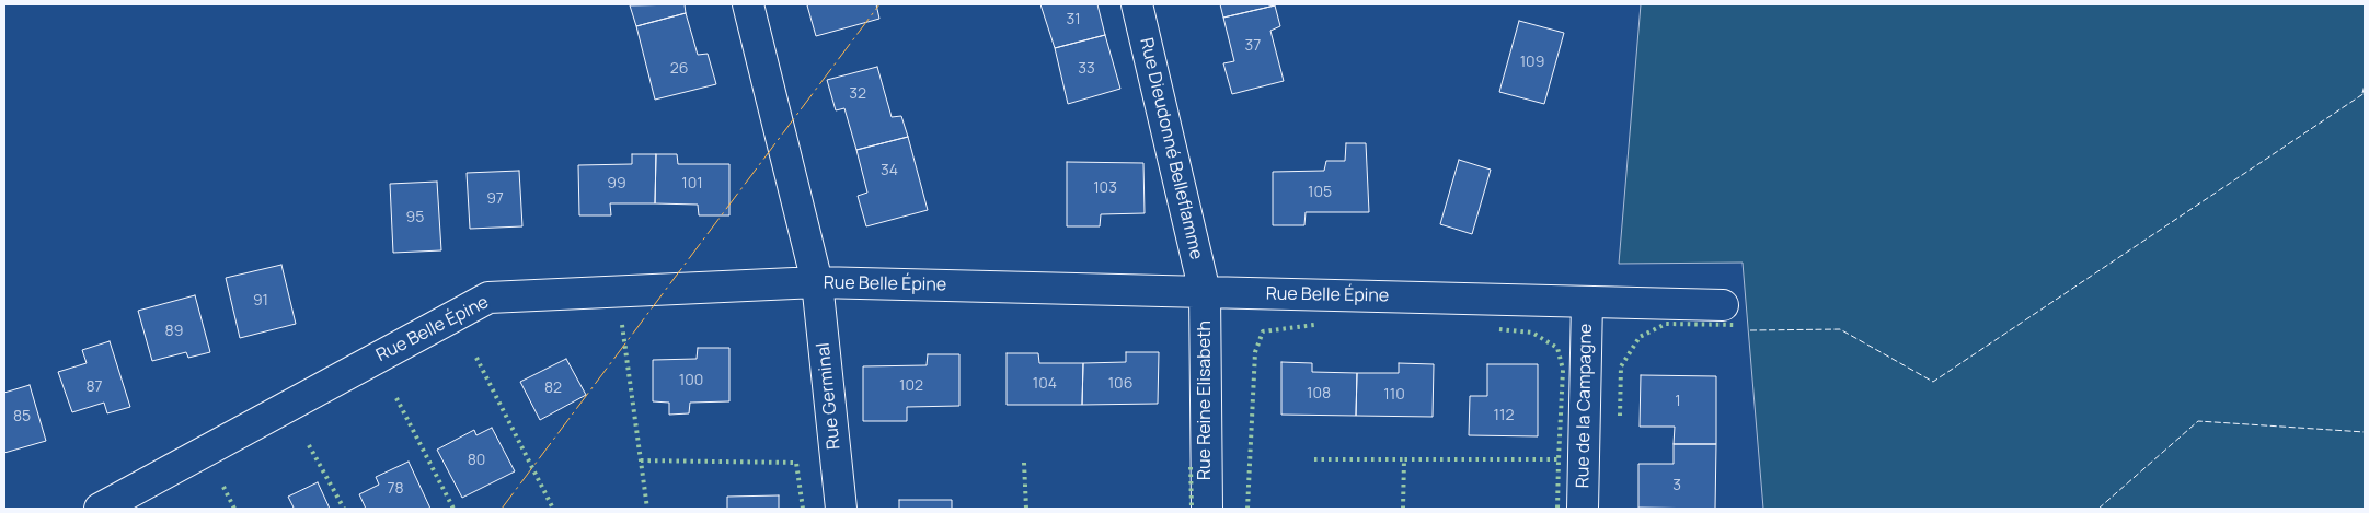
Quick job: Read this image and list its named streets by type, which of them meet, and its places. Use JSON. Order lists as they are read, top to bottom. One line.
{"streets":{"street":["Rue Dieudonné Belleflamme","Rue Belle Épine","Rue Germinal","Rue Reine Elisabeth","Rue de la Campagne"]},"crossings":[["Rue Dieudonné Belleflamme","Rue Belle Épine"],["Rue Dieudonné Belleflamme","Rue Reine Elisabeth"],["Rue Belle Épine","Rue Germinal"],["Rue Belle Épine","Rue Reine Elisabeth"],["Rue Belle Épine","Rue de la Campagne"]],"house_numbers":["31","37","109","26","33","32","34","99","101","103","105","97","95","91","89","100","104","106","102","87","82","108","110","1","112","85","80","3","78"]}
